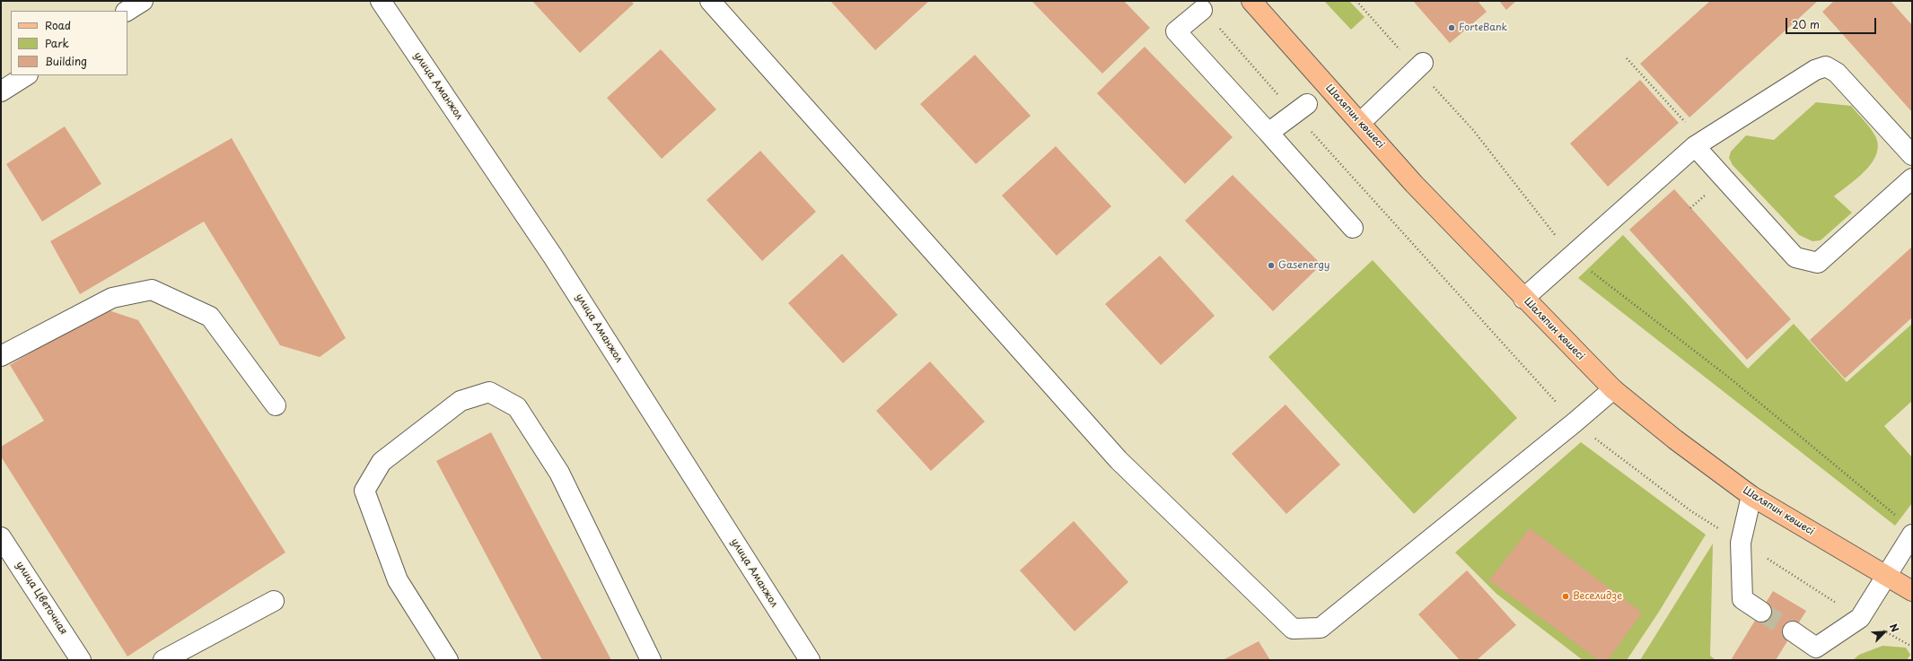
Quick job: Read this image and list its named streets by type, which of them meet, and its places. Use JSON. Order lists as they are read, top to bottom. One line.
{"streets":{"main road":["Шаляпин көшесі"],"street":["улица Аманжол","улица Цветочная"]},"places":["ForteBank","Gasenergy","Веселидзе"],"legend":["Road","Park","Building"],"scale_bar":"20 m","north":"top right"}
